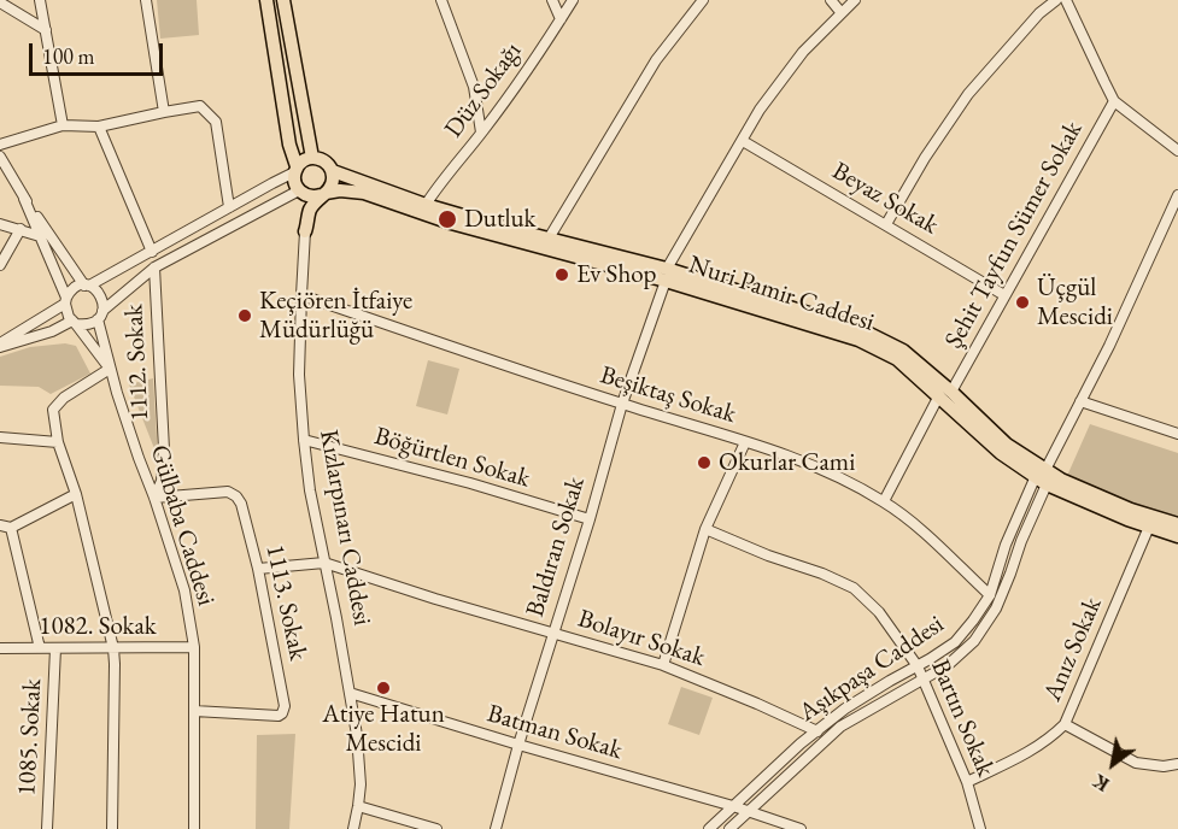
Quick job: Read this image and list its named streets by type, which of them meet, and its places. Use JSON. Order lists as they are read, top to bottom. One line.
{"streets":{"main road":["Nuri Pamir Caddesi"],"street":["Düz Sokağı","Beyaz Sokak","Şehit Tayfun Sümer Sokak","1112. Sokak","Beşiktaş Sokak","Böğürtlen Sokak","Gülbaba Caddesi","Kızlarpınarı Caddesi","Baldıran Sokak","1113. Sokak","1082. Sokak","Bolayır Sokak","Anız Sokak","Aşıkpaşa Caddesi","Bartın Sokak","Batman Sokak","1085. Sokak"]},"crossings":[["Düz Sokağı","Nuri Pamir Caddesi"],["Beyaz Sokak","Şehit Tayfun Sümer Sokak"],["Beyaz Sokak","Baldıran Sokak"],["Şehit Tayfun Sümer Sokak","Nuri Pamir Caddesi"],["Şehit Tayfun Sümer Sokak","Beşiktaş Sokak"],["Nuri Pamir Caddesi","Baldıran Sokak"],["Nuri Pamir Caddesi","Anız Sokak"],["Nuri Pamir Caddesi","Aşıkpaşa Caddesi"],["1112. Sokak","Gülbaba Caddesi"],["1112. Sokak","1113. Sokak"],["Beşiktaş Sokak","Kızlarpınarı Caddesi"],["Beşiktaş Sokak","Baldıran Sokak"],["Beşiktaş Sokak","Aşıkpaşa Caddesi"],["Böğürtlen Sokak","Kızlarpınarı Caddesi"],["Böğürtlen Sokak","Baldıran Sokak"],["Gülbaba Caddesi","1113. Sokak"],["Gülbaba Caddesi","1082. Sokak"],["Kızlarpınarı Caddesi","Bolayır Sokak"],["Kızlarpınarı Caddesi","Batman Sokak"],["Baldıran Sokak","Bolayır Sokak"],["Baldıran Sokak","Batman Sokak"],["1082. Sokak","1085. Sokak"],["Bolayır Sokak","Aşıkpaşa Caddesi"],["Anız Sokak","Bartın Sokak"],["Aşıkpaşa Caddesi","Bartın Sokak"],["Aşıkpaşa Caddesi","Batman Sokak"]],"places":["Dutluk","Ev Shop","Üçgül Mescidi","Keçiören İtfaiye Müdürlüğü","Okurlar Cami","Atiye Hatun Mescidi"],"scale_bar":"100 m","north":"bottom left"}
